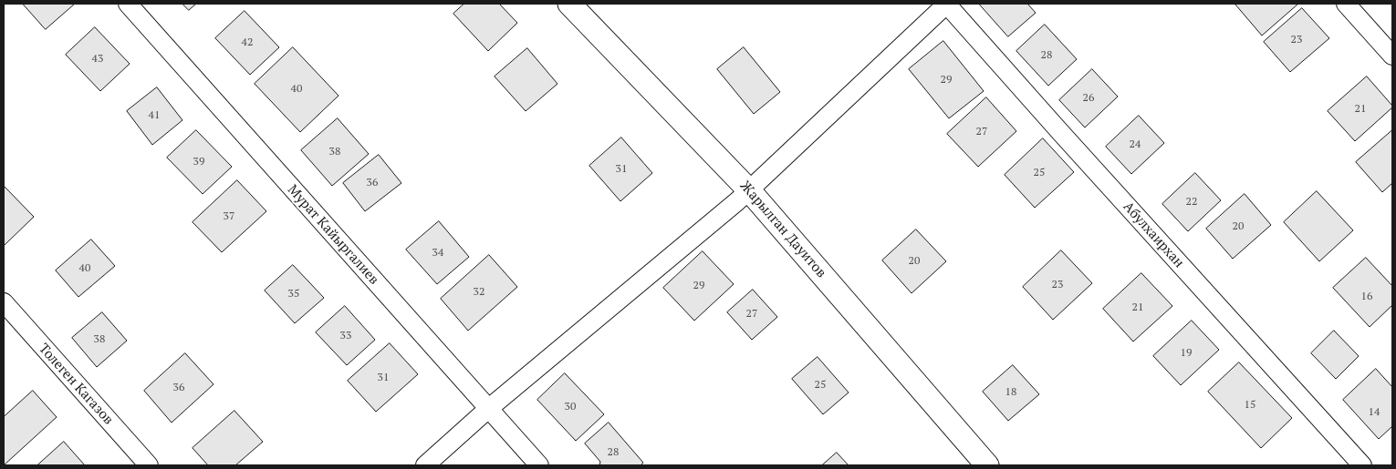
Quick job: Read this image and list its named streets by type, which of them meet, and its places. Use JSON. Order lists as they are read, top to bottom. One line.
{"streets":{"street":["Жарылган Дауитов","Мурат Кайыргалиев","Абулхаирхан","Толеген Кагазов"]},"house_numbers":["23","42","28","43","29","40","26","21","41","27","24","38","39","31","25","36","22","37","20","34","20","40","23","29","32","35","16","21","27","33","38","19","31","25","36","18","15","30","14","28"]}
